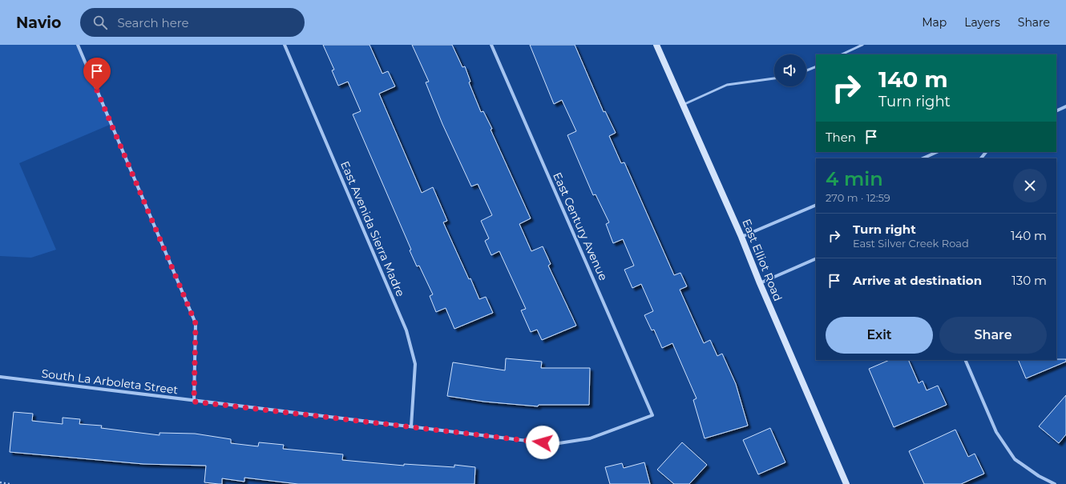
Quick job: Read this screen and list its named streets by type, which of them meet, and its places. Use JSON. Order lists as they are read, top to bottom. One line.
{"streets":{"main road":["East Elliot Road"],"street":["East Century Avenue","East Avenida Sierra Madre","South La Arboleta Street"]},"crossings":[["East Century Avenue","South La Arboleta Street"],["East Avenida Sierra Madre","South La Arboleta Street"]],"page":{"header":"Navio","search":"Search here","nav":["Map","Layers","Share"],"turn":["140 m","Turn right"],"then":"Then","heading":["4 min","270 m · 12:59"],"list":[{"name":"Turn right","note":"East Silver Creek Road","value":"140 m"},{"name":"Arrive at destination","value":"130 m"}],"buttons":["Exit","Share"]}}
